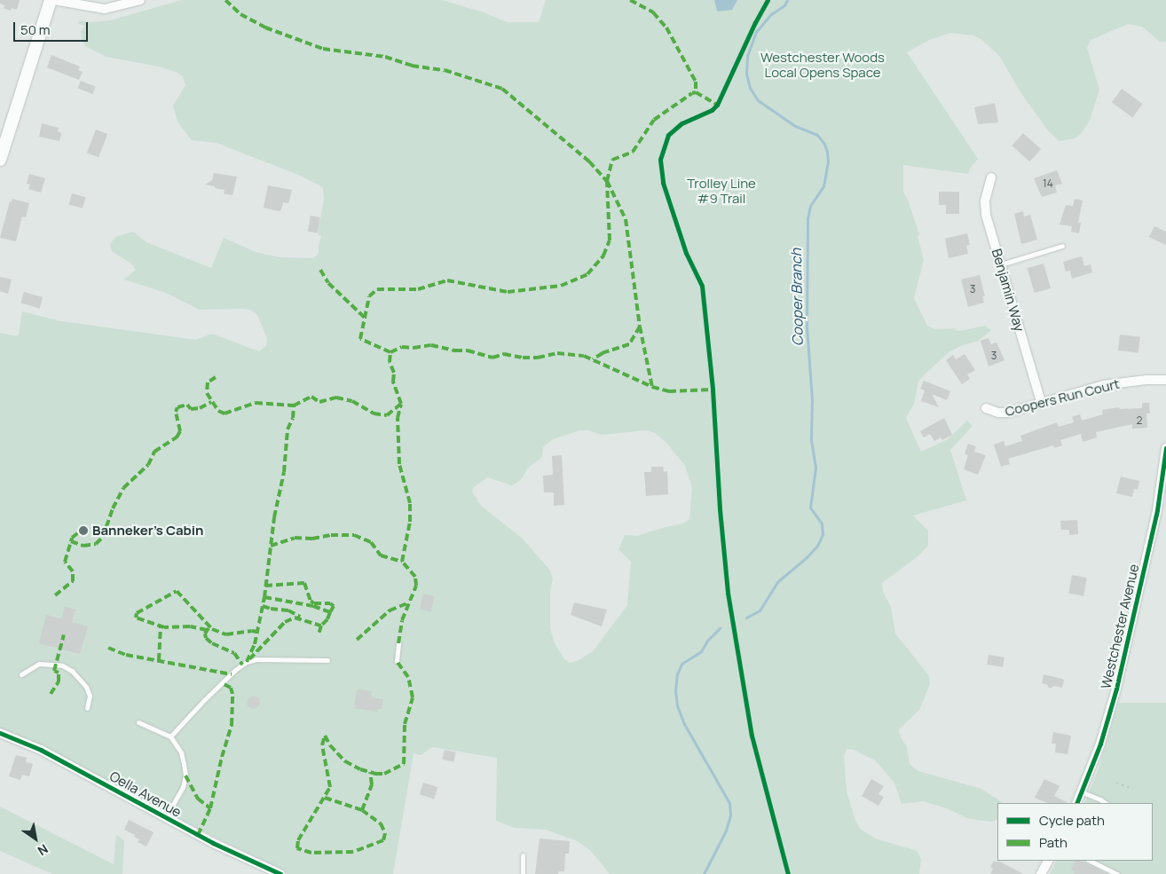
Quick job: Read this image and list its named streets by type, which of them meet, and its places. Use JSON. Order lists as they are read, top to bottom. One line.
{"streets":{"street":["Benjamin Way","Coopers Run Court","Westchester Avenue","Oella Avenue"]},"crossings":[["Benjamin Way","Coopers Run Court"]],"water":["Cooper Branch"],"parks":["Westchester Woods Local Opens Space","Trolley Line #9 Trail"],"places":["Banneker's Cabin"],"house_numbers":["14","3","3","2"],"legend":["Cycle path","Path"],"scale_bar":"50 m","north":"bottom right"}
